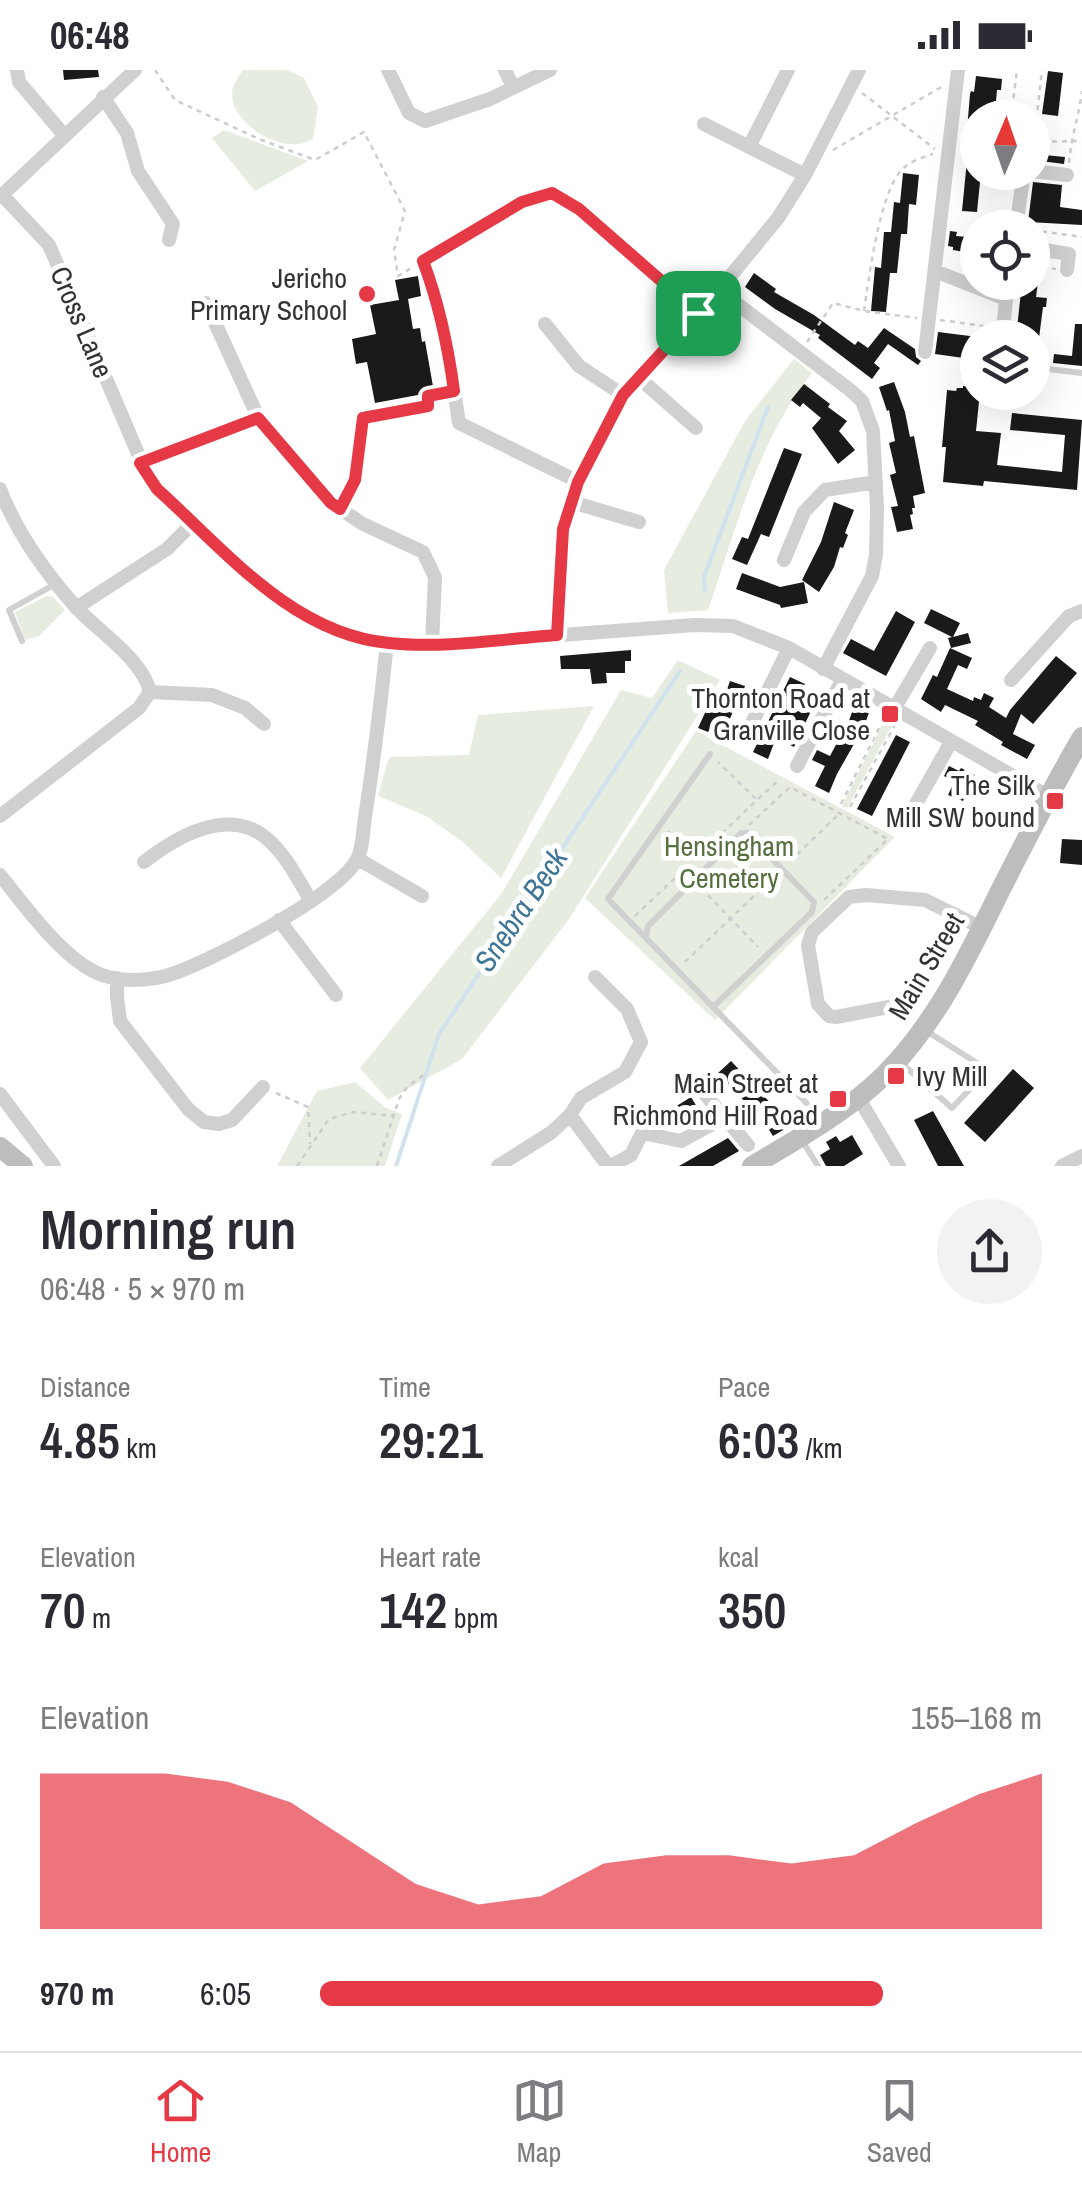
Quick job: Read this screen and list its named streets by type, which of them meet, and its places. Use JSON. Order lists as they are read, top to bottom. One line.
{"streets":{"main road":["Main Street"],"street":["Cross Lane"]},"crossings":[["Cross Lane","Main Street"]],"water":["Snebra Beck"],"parks":["Hensingham Cemetery"],"places":{"other":["Jericho Primary School"],"transit":["Thornton Road at Granville Close","The Silk Mill SW bound","Ivy Mill","Main Street at Richmond Hill Road"]},"north":"top","page":{"status":"06:48","heading":["Morning run","06:48 · 5 × 970 m"],"stats":[["Distance","4.85 km"],["Time","29:21"],["Pace","6:03 /km"],["Elevation","70 m"],["Heart rate","142 bpm"],["kcal","350"]],"chart":["Elevation","155–168 m"],"list":[{"name":"970 m","note":"6:05"}],"tabs":["Home","Map","Saved"]}}
